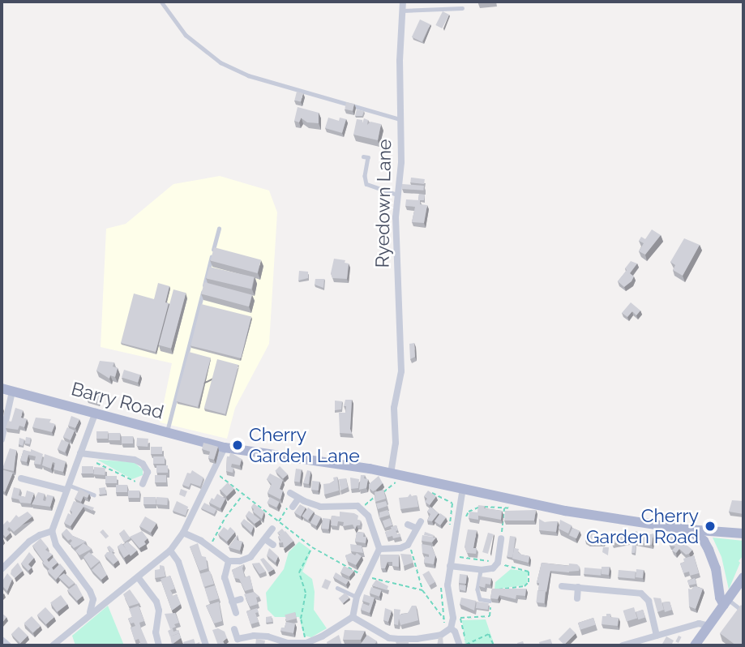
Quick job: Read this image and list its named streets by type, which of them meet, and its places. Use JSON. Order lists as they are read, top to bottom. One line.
{"streets":{"main road":["Barry Road"],"street":["Ryedown Lane"]},"places":["Cherry Garden Lane","Cherry Garden Road"]}
